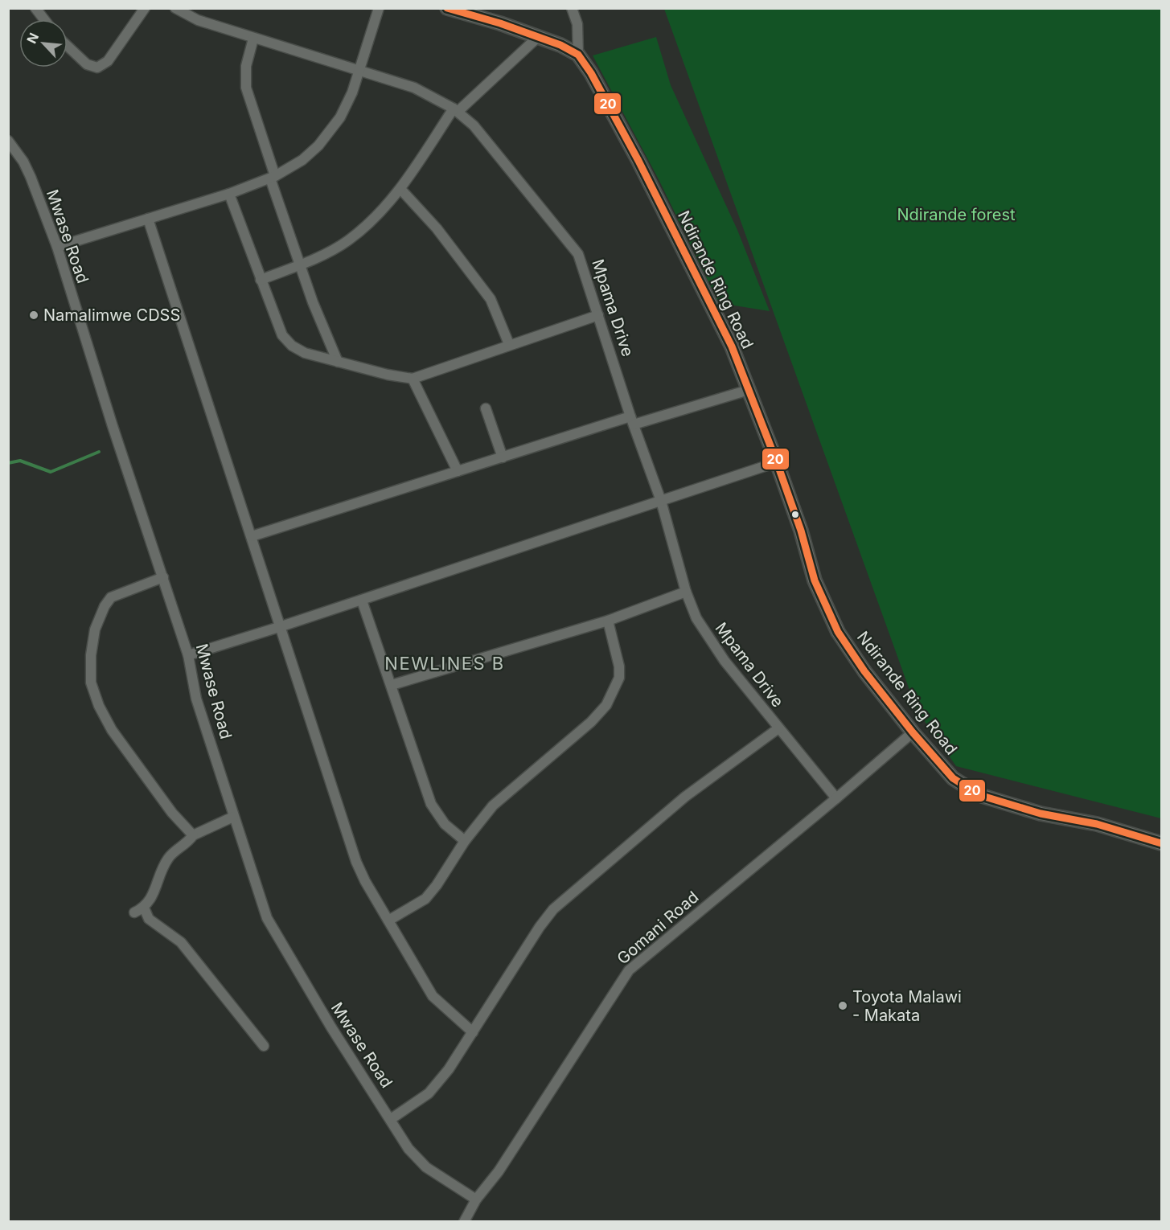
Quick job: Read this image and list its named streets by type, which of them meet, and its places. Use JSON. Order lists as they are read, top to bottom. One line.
{"streets":{"street":["Mwase Road","Ndirande Ring Road","Mpama Drive","Gomani Road"]},"crossings":[["Mwase Road","Gomani Road"],["Ndirande Ring Road","Gomani Road"],["Mpama Drive","Gomani Road"]],"districts":["NEWLINES B"],"parks":["Ndirande forest"],"places":["Namalimwe CDSS","Toyota Malawi - Makata"],"lines":["transit line 20"],"north":"top left"}
